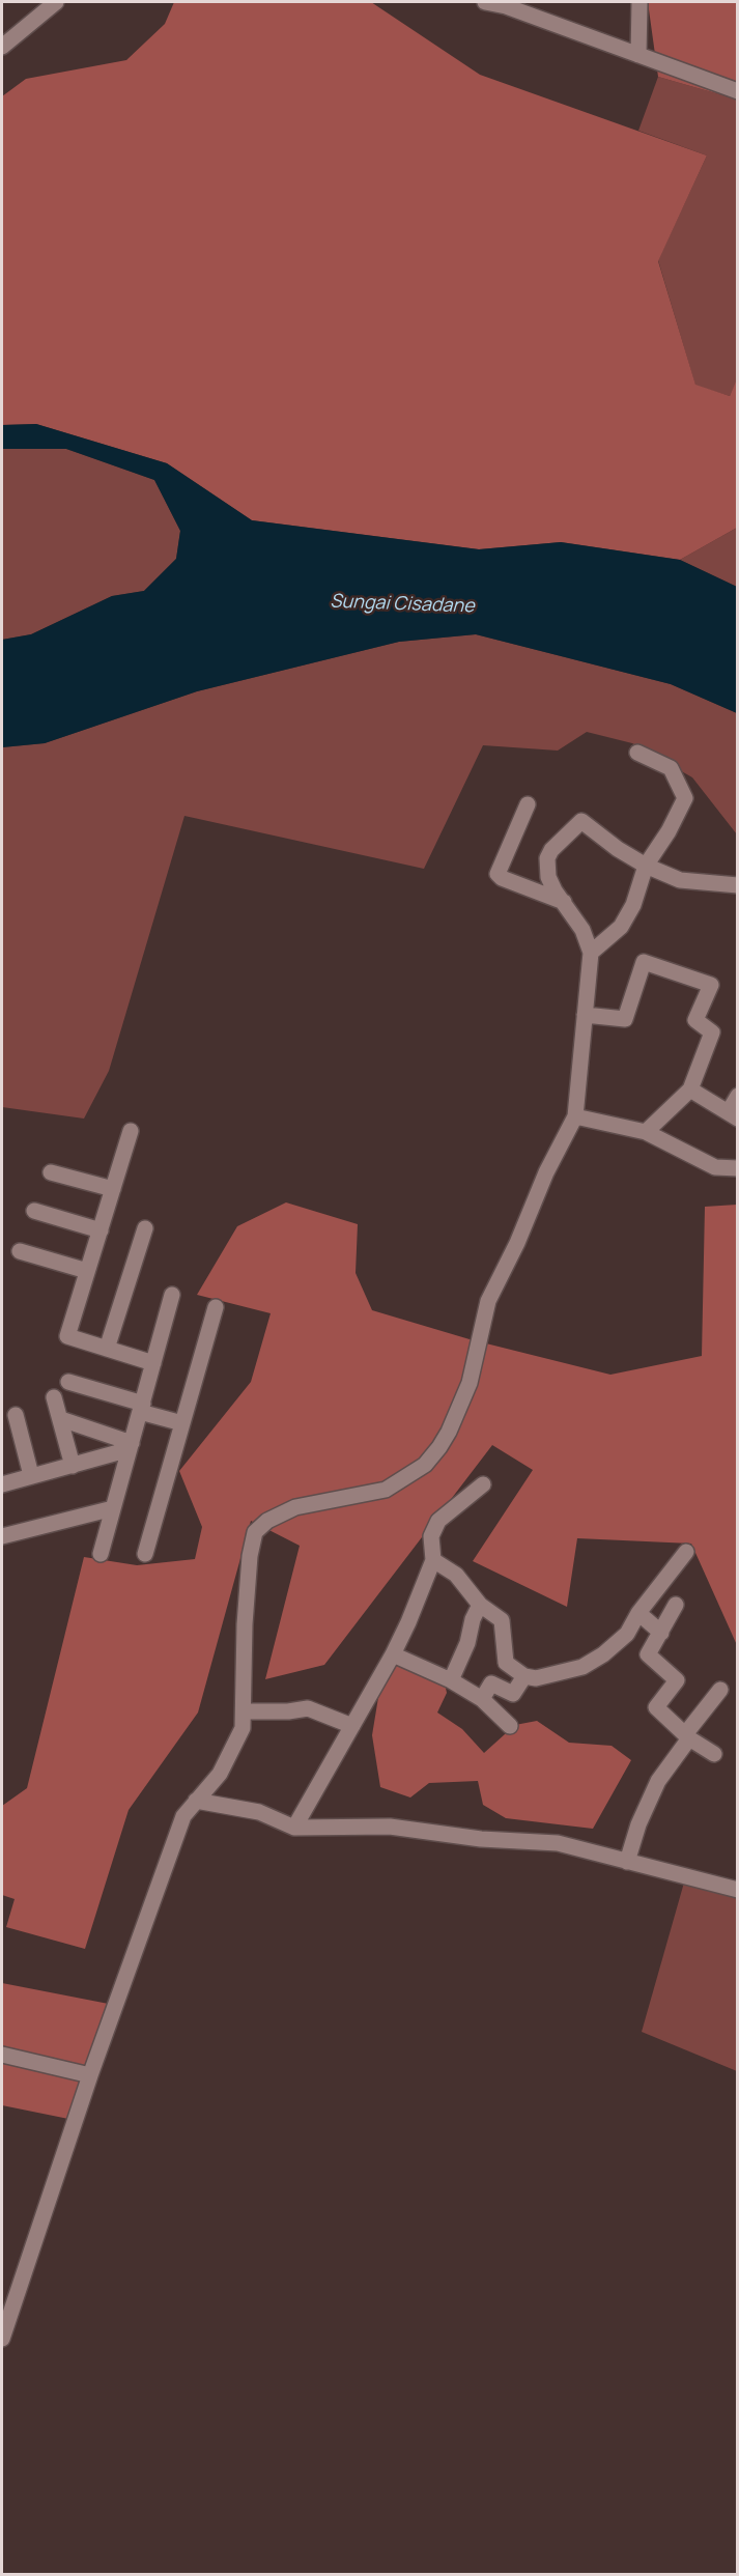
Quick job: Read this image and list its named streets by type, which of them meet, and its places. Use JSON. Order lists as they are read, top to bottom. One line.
{"water":["Sungai Cisadane"]}
